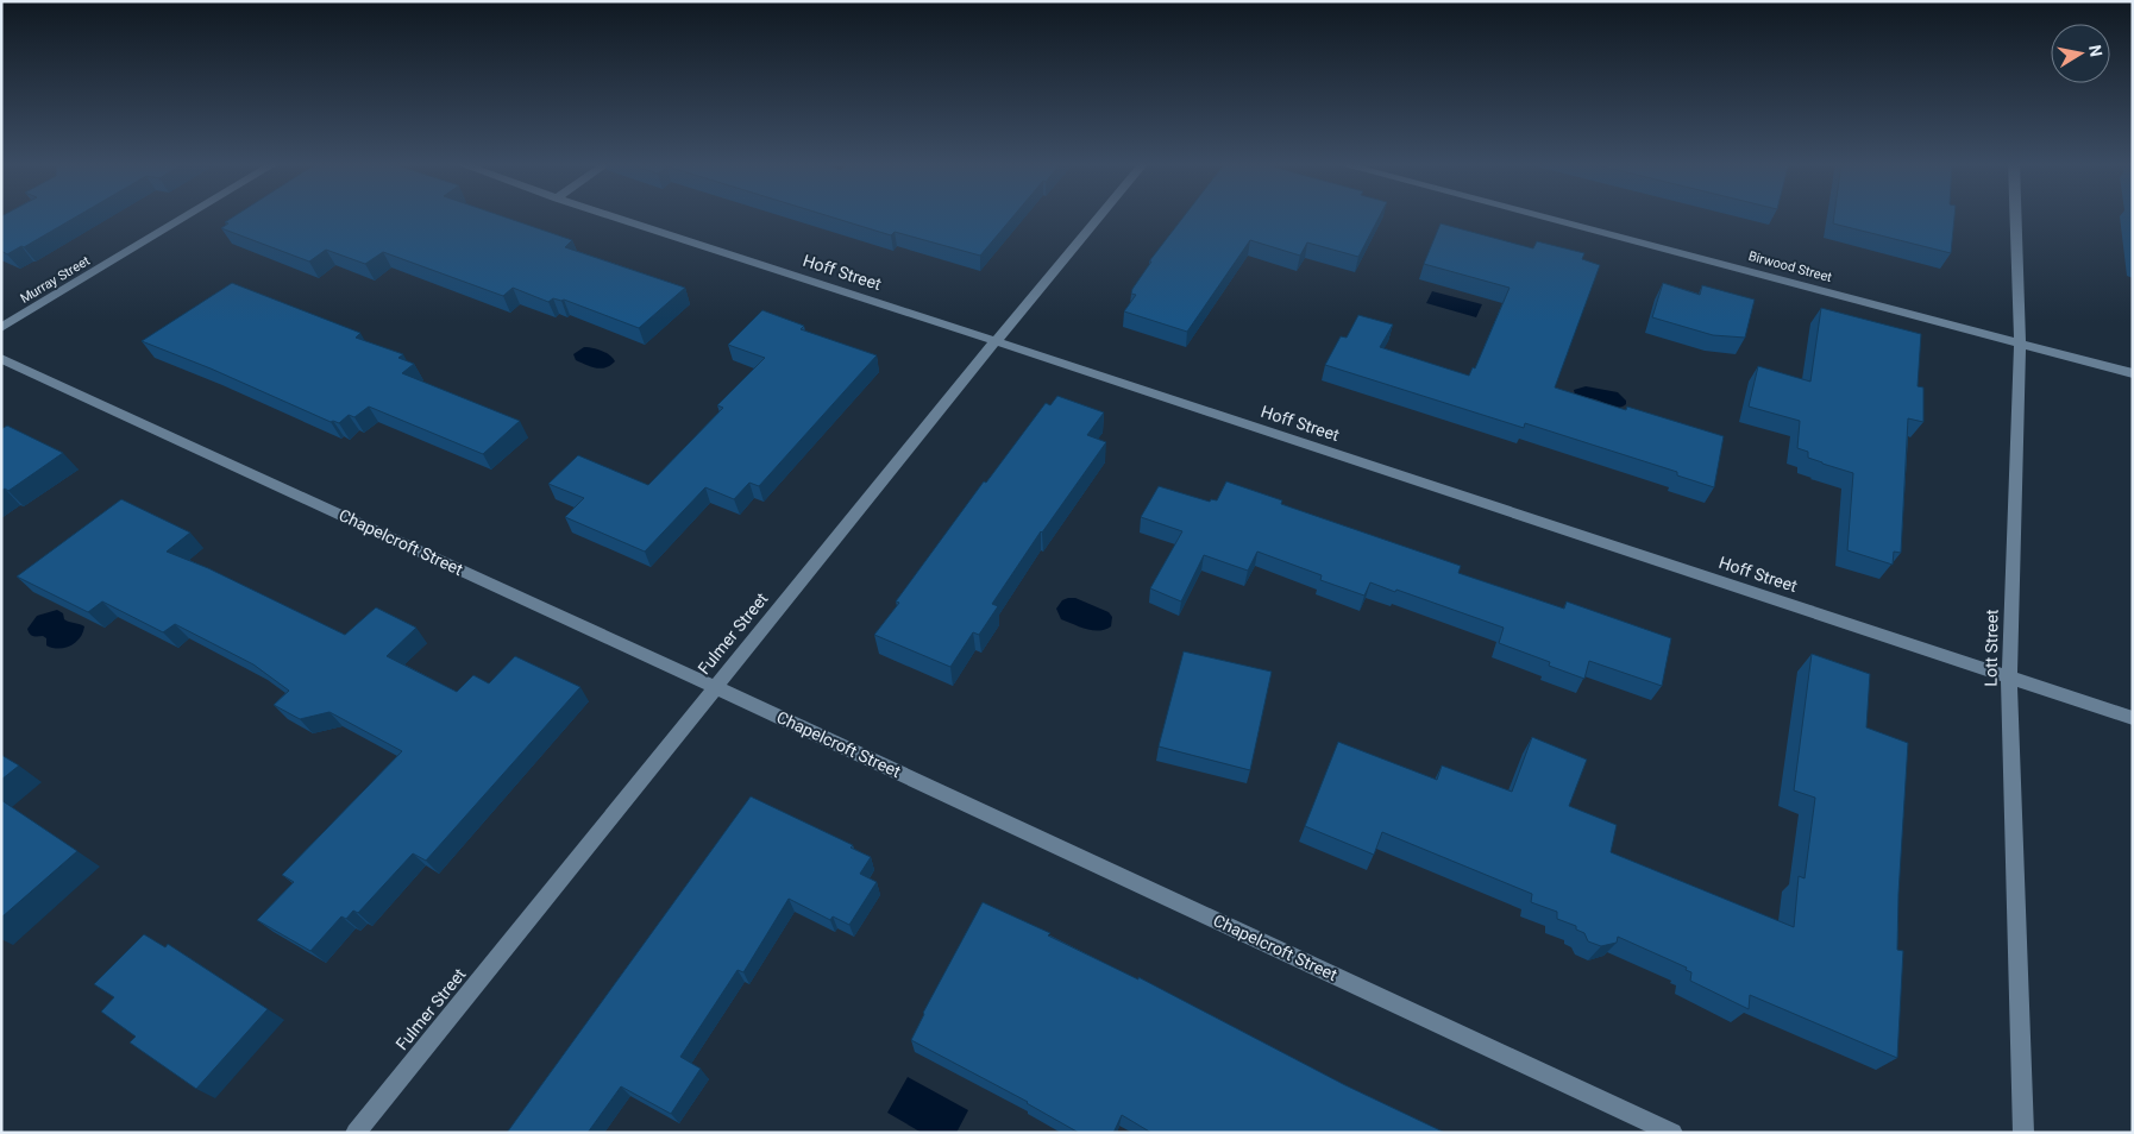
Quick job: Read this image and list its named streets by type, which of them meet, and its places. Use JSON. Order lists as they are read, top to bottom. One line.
{"streets":{"street":["Birwood Street","Hoff Street","Murray Street","Chapelcroft Street","Fulmer Street","Lott Street"]},"crossings":[["Birwood Street","Lott Street"],["Hoff Street","Fulmer Street"],["Hoff Street","Lott Street"],["Chapelcroft Street","Fulmer Street"]],"north":"right"}
